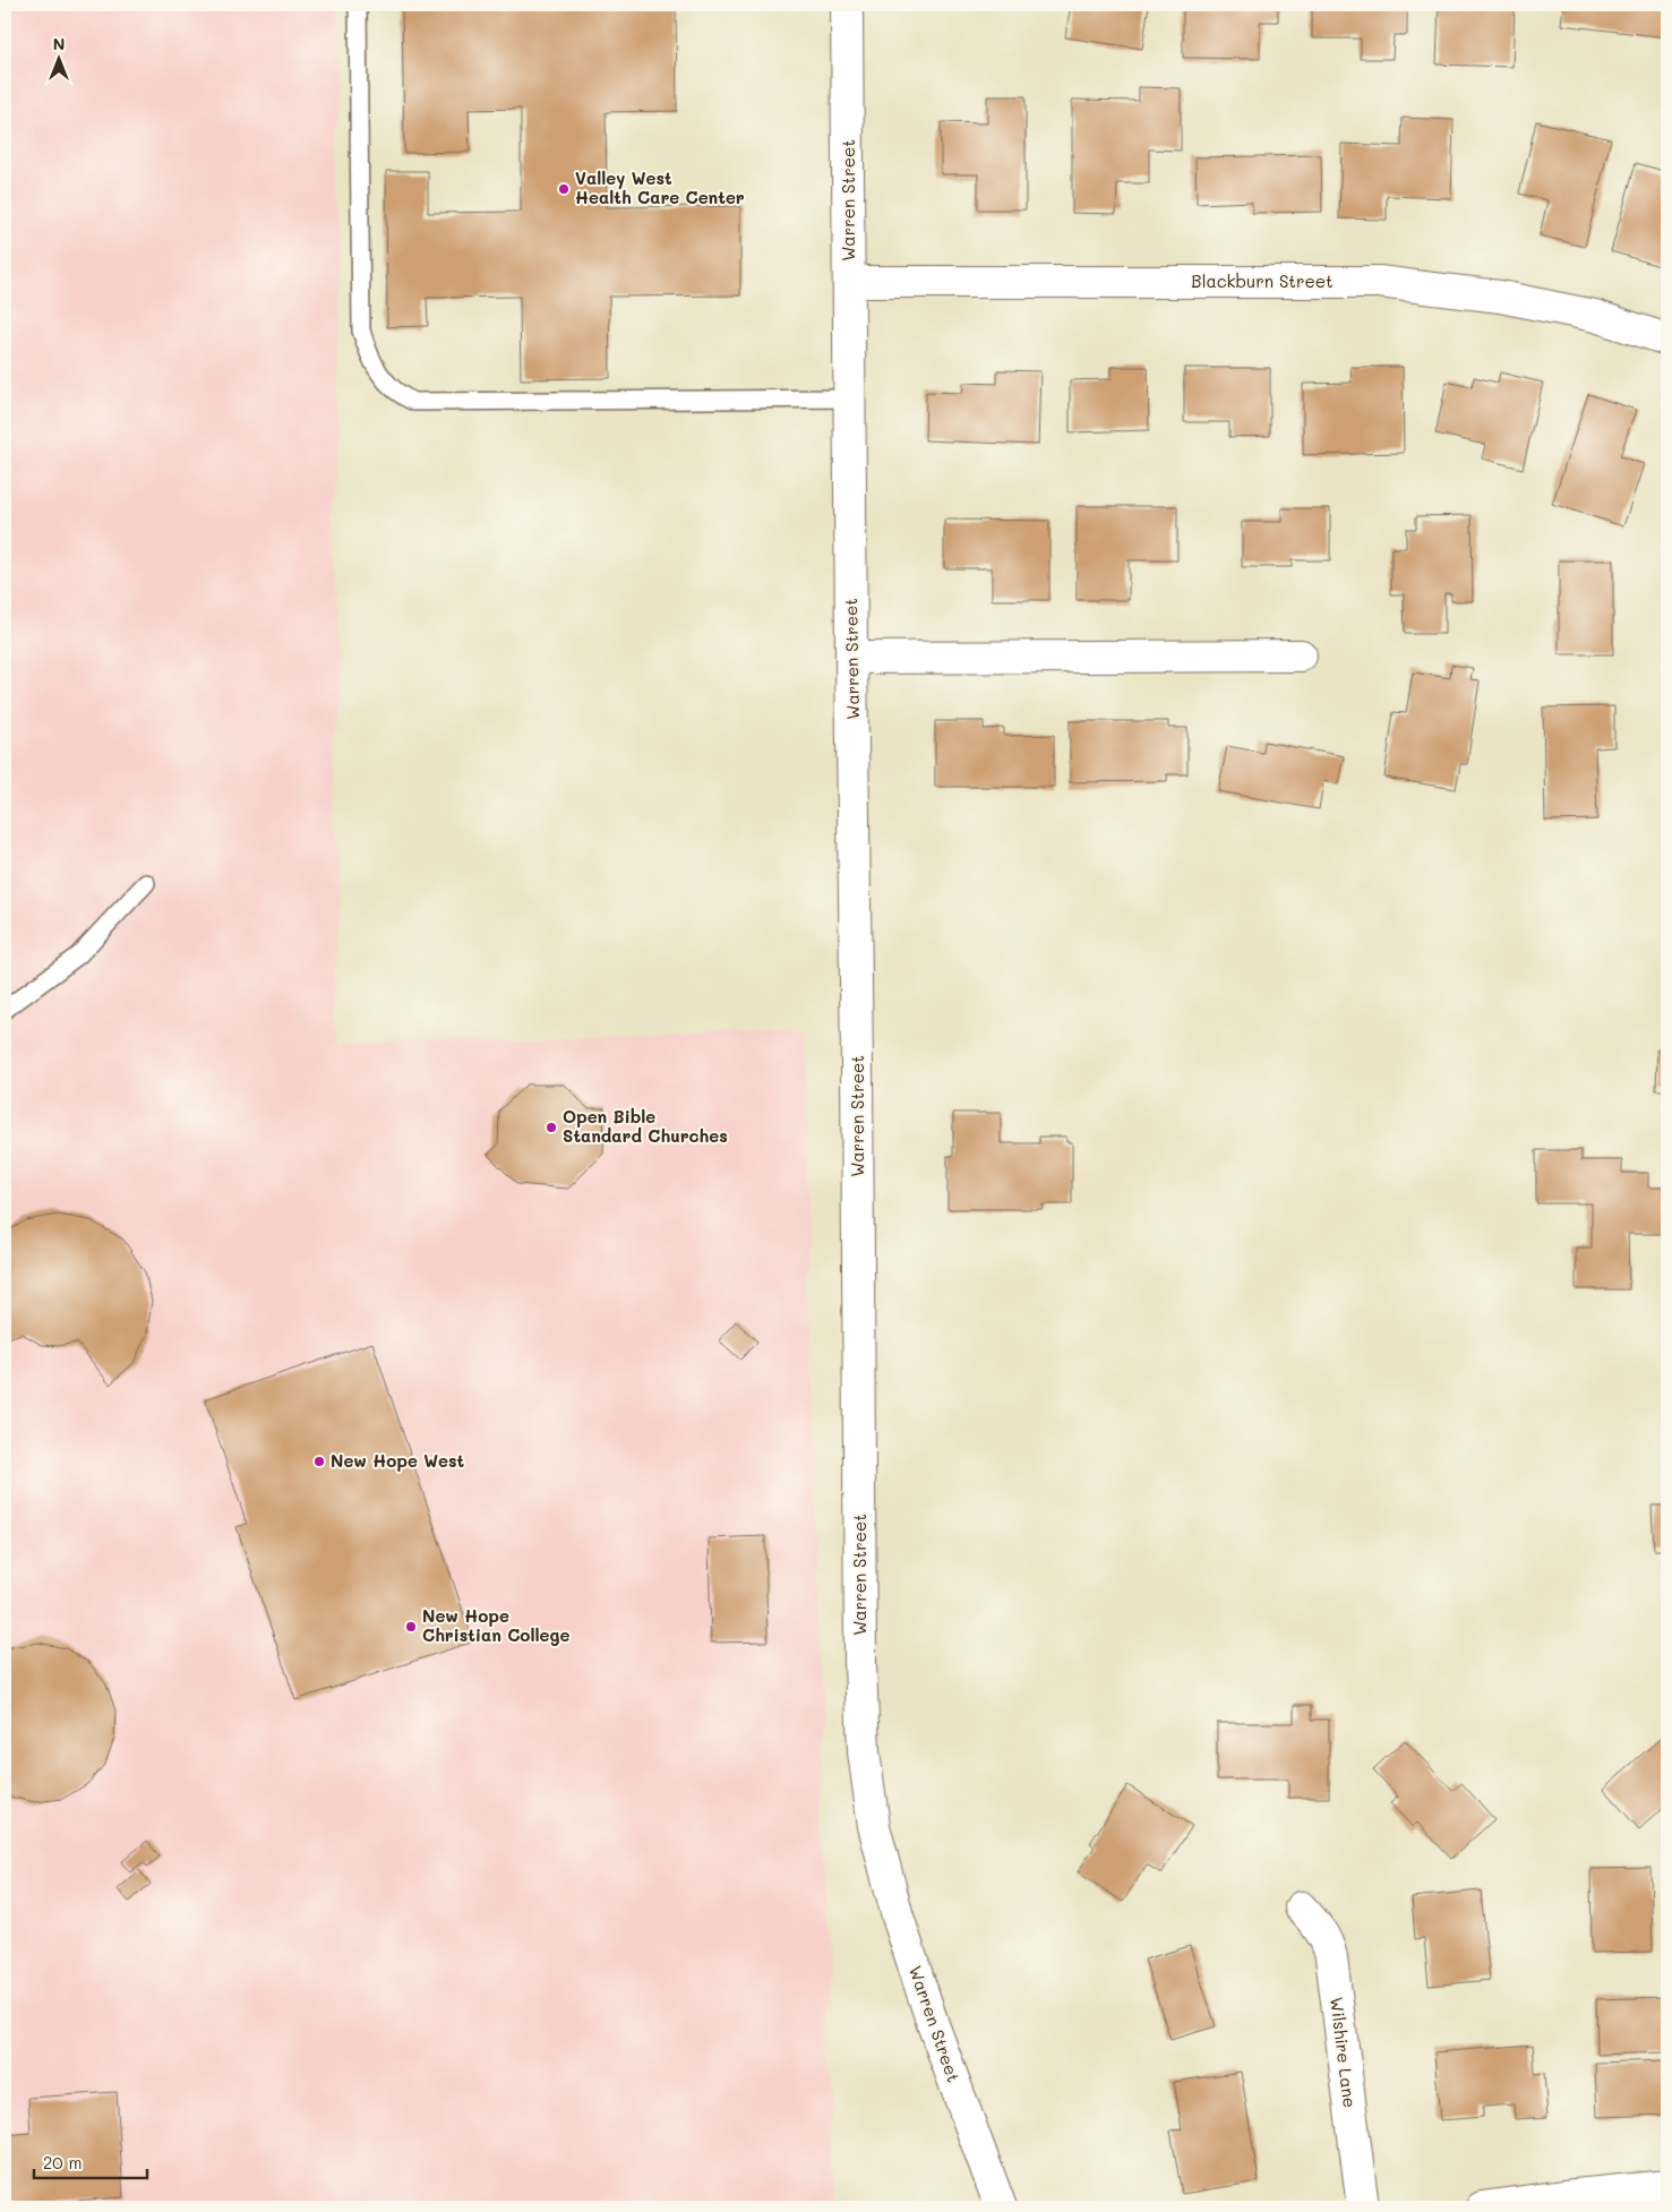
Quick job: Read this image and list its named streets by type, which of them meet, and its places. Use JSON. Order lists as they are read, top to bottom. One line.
{"streets":{"street":["Warren Street","Blackburn Street","Wilshire Lane"]},"crossings":[["Warren Street","Blackburn Street"]],"places":["Valley West Health Care Center","Open Bible Standard Churches","New Hope West","New Hope Christian College"],"scale_bar":"20 m","north":"top"}
